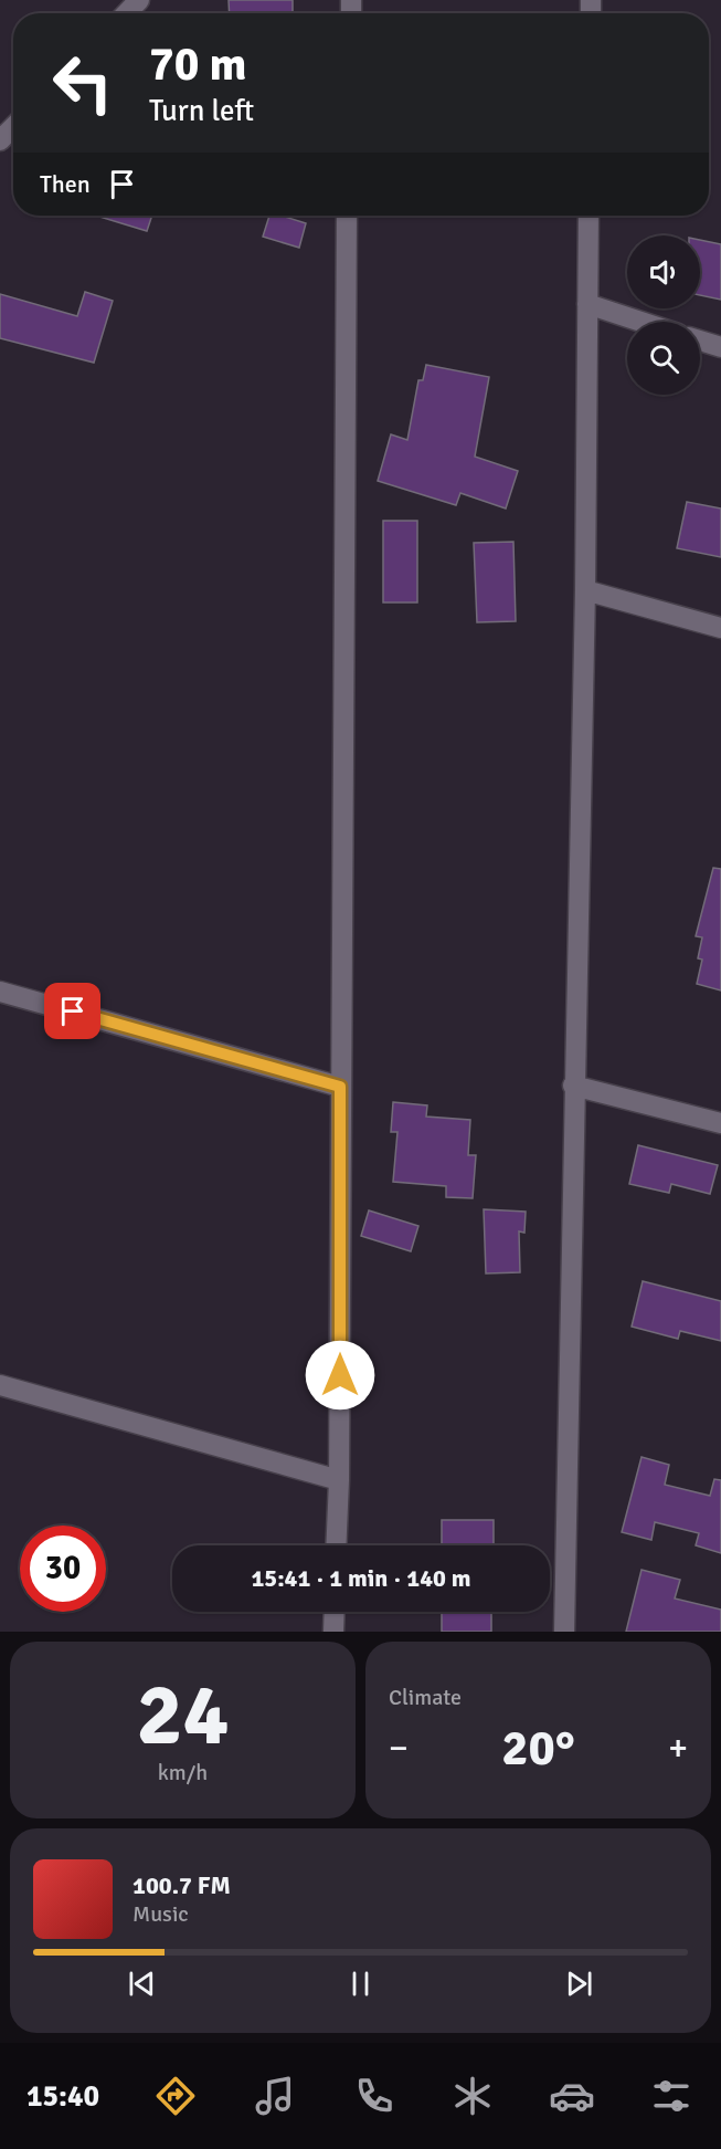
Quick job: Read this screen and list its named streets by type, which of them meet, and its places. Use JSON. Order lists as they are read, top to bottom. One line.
{"page":{"turn":["70 m","Turn left"],"then":"Then","limit":"30","trip":"15:41 · 1 min · 140 m","tile":[["24","km/h"],"Climate"],"heat":["−","20°","+"],"song":["100.7 FM","Music"],"tabs":"15:40"}}
